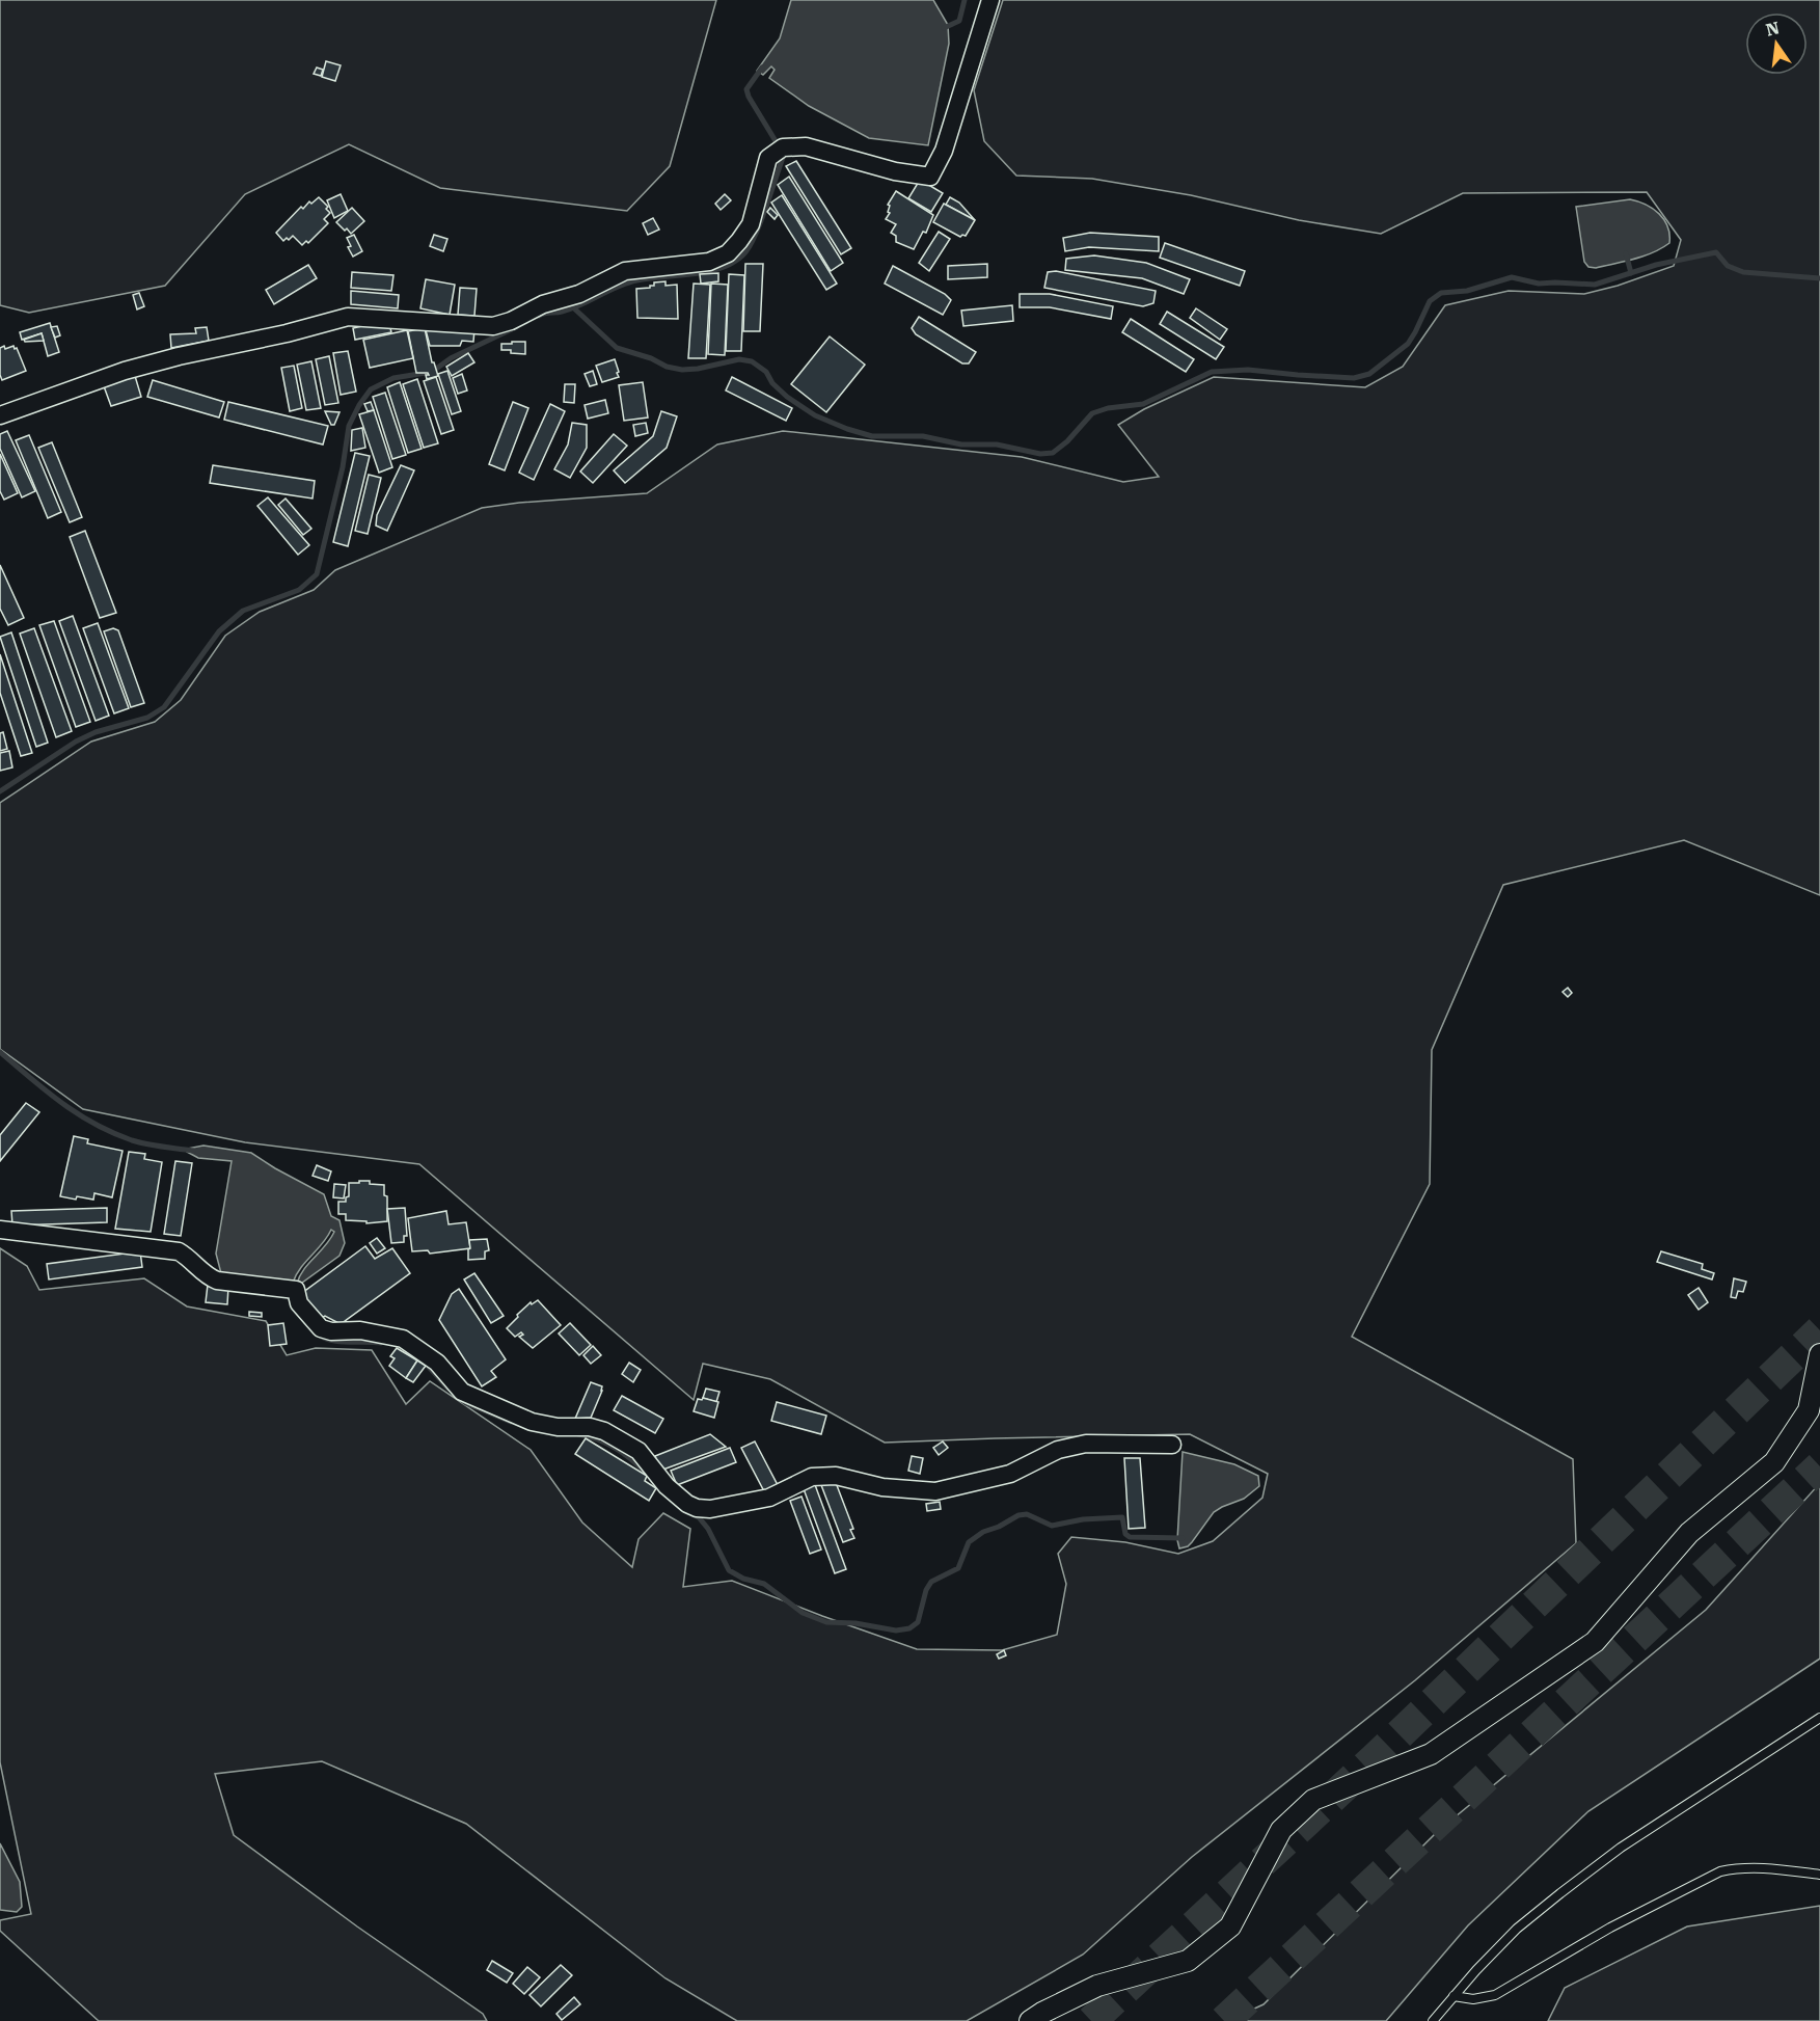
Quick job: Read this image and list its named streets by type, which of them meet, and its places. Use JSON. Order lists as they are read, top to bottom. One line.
{"north":"top"}
